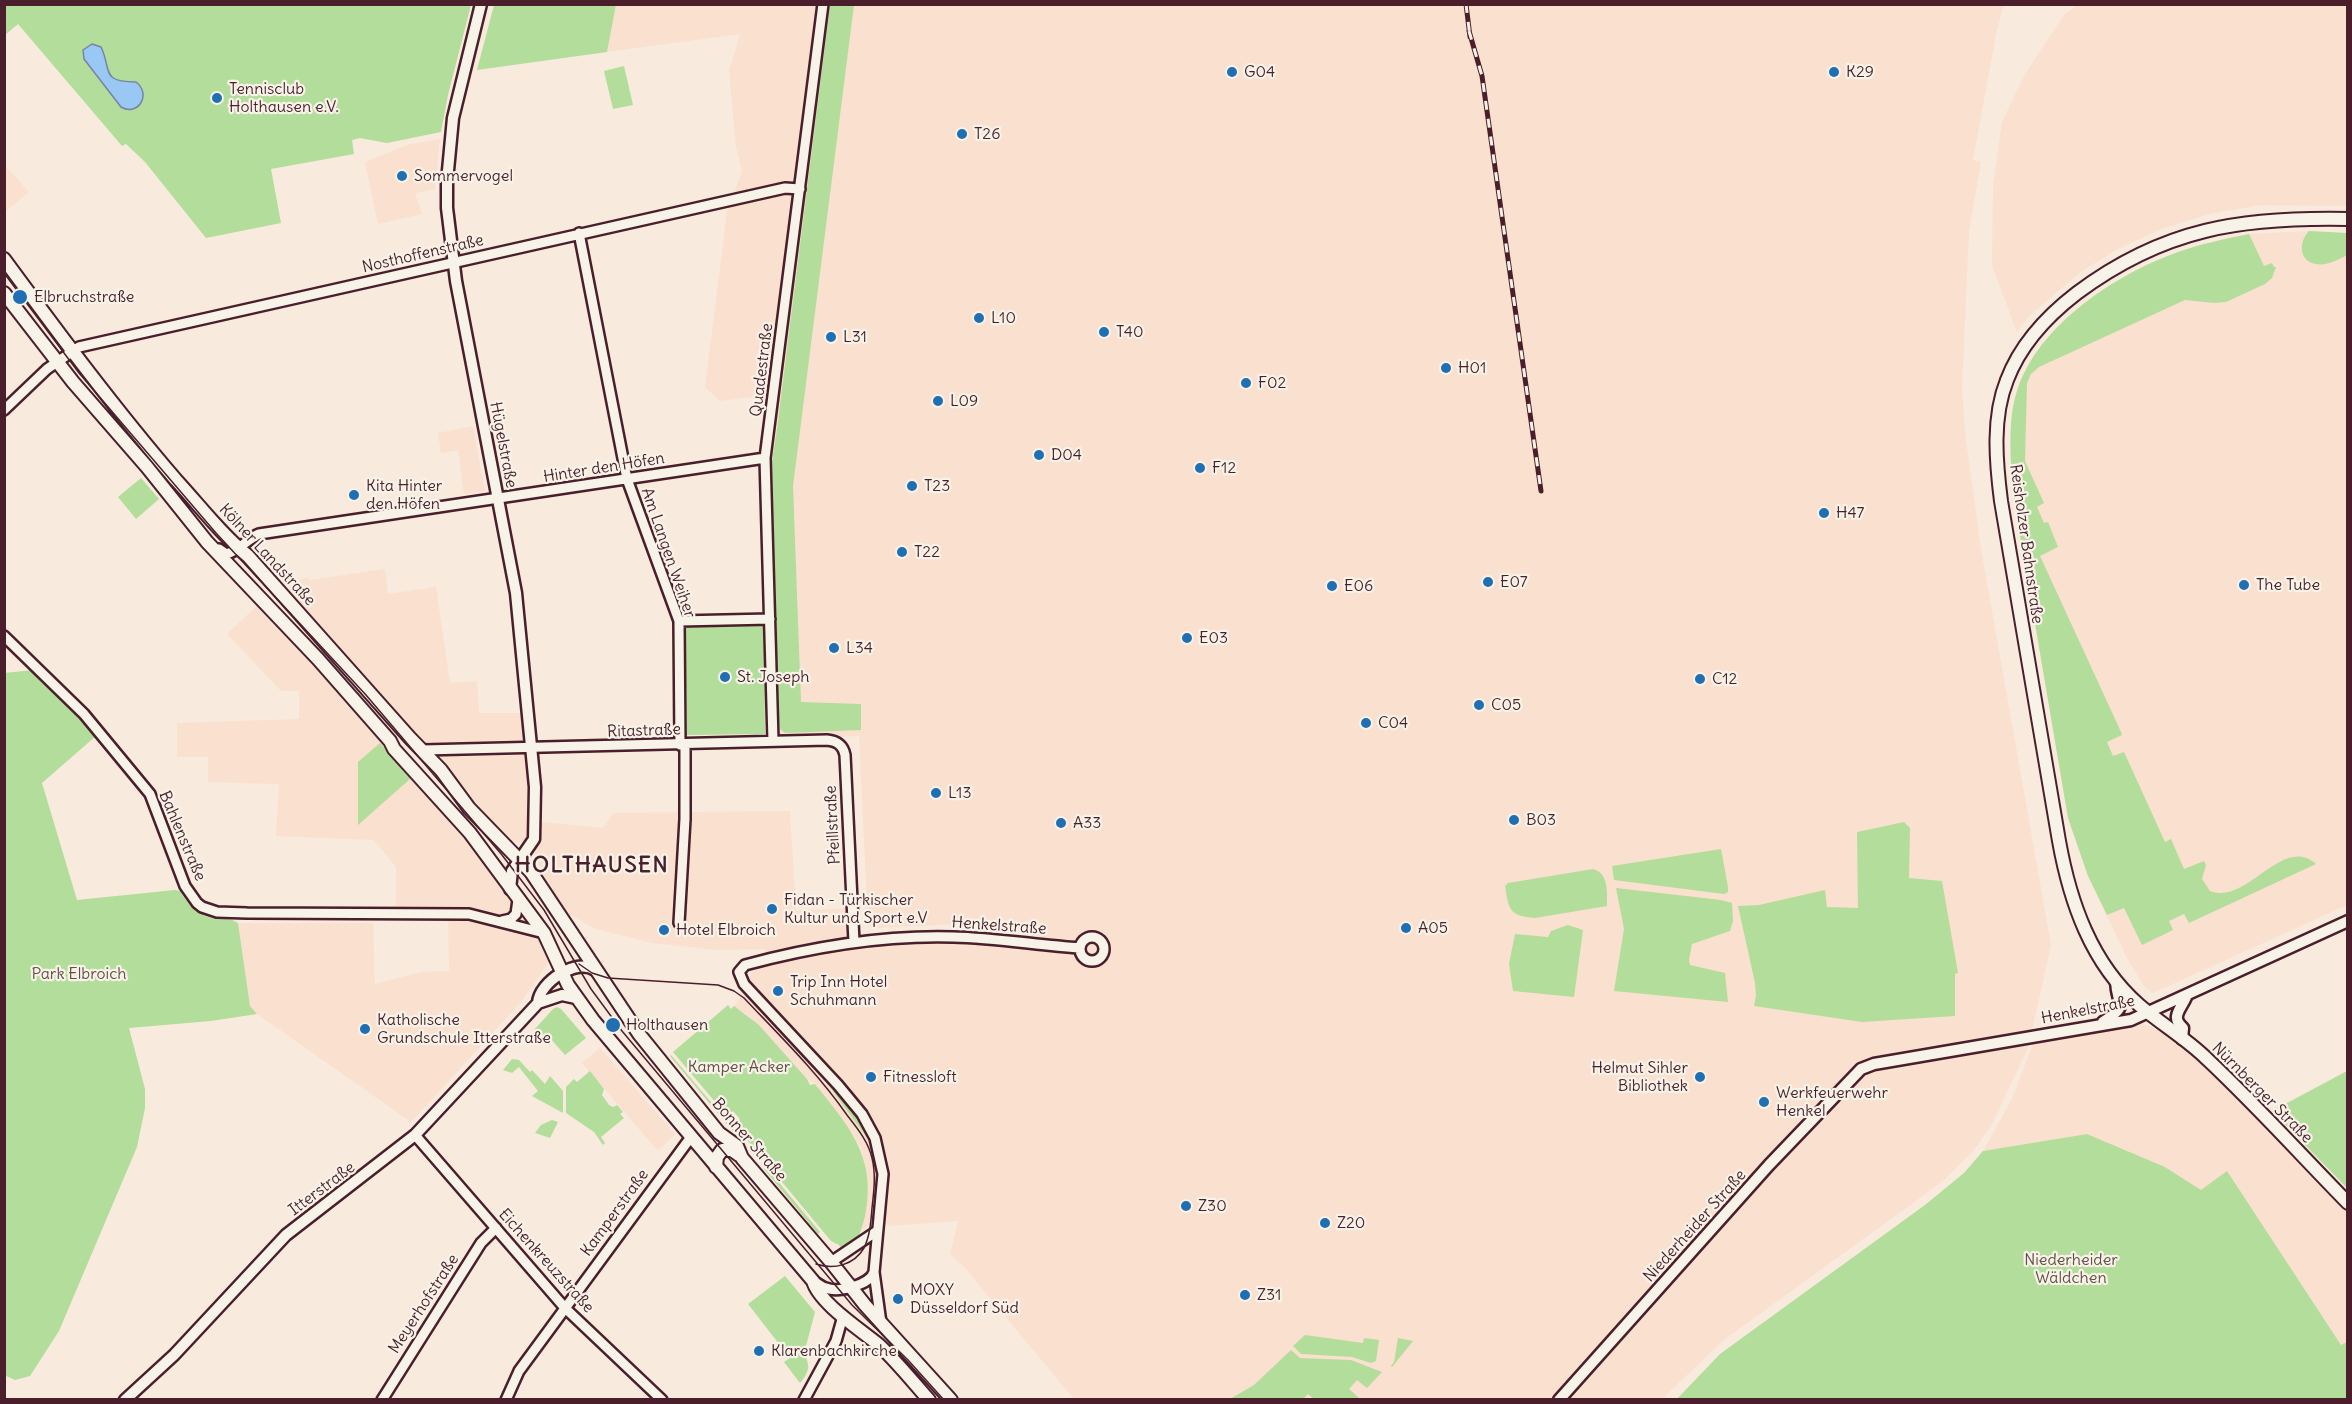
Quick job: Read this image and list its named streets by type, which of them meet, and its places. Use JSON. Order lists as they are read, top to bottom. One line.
{"streets":{"main road":["Reisholzer Bahnstraße","Kölner Landstraße","Nürnberger Straße","Bonner Straße"],"street":["Nosthoffenstraße","Quadestraße","Hügelstraße","Hinter den Höfen","Am Langen Weiher","Ritastraße","Pfeillstraße","Bahlenstraße","Henkelstraße","Itterstraße","Kamperstraße","Niederheider Straße","Eichenkreuzstraße","Meyerhofstraße"]},"crossings":[["Nosthoffenstraße","Quadestraße"],["Nosthoffenstraße","Hügelstraße"],["Nosthoffenstraße","Am Langen Weiher"],["Nosthoffenstraße","Kölner Landstraße"],["Quadestraße","Hinter den Höfen"],["Quadestraße","Ritastraße"],["Hügelstraße","Hinter den Höfen"],["Hügelstraße","Kölner Landstraße"],["Hügelstraße","Ritastraße"],["Hügelstraße","Bonner Straße"],["Hinter den Höfen","Am Langen Weiher"],["Hinter den Höfen","Kölner Landstraße"],["Reisholzer Bahnstraße","Henkelstraße"],["Reisholzer Bahnstraße","Nürnberger Straße"],["Am Langen Weiher","Ritastraße"],["Kölner Landstraße","Ritastraße"],["Kölner Landstraße","Bonner Straße"],["Ritastraße","Pfeillstraße"],["Pfeillstraße","Henkelstraße"],["Henkelstraße","Nürnberger Straße"],["Henkelstraße","Niederheider Straße"],["Itterstraße","Eichenkreuzstraße"],["Kamperstraße","Eichenkreuzstraße"],["Eichenkreuzstraße","Meyerhofstraße"]],"districts":["HOLTHAUSEN"],"parks":["Park Elbroich","Kamper Acker","Niederheider Wäldchen"],"places":["G04","K29","Tennisclub Holthausen e.V.","T26","Sommervogel","Elbruchstraße","L10","T40","L31","H01","F02","L09","D04","F12","T23","Kita Hinter den Höfen","H47","T22","E07","The Tube","E06","E03","L34","St. Joseph","C12","C05","C04","L13","B03","A33","Fidan - Türkischer Kultur und Sport e.V","A05","Hotel Elbroich","Trip Inn Hotel Schuhmann","Holthausen","Katholische Grundschule Itterstraße","Fitnessloft","Helmut Sihler Bibliothek","Werkfeuerwehr Henkel","Z30","Z20","Z31","MOXY Düsseldorf Süd","Klarenbachkirche"]}
